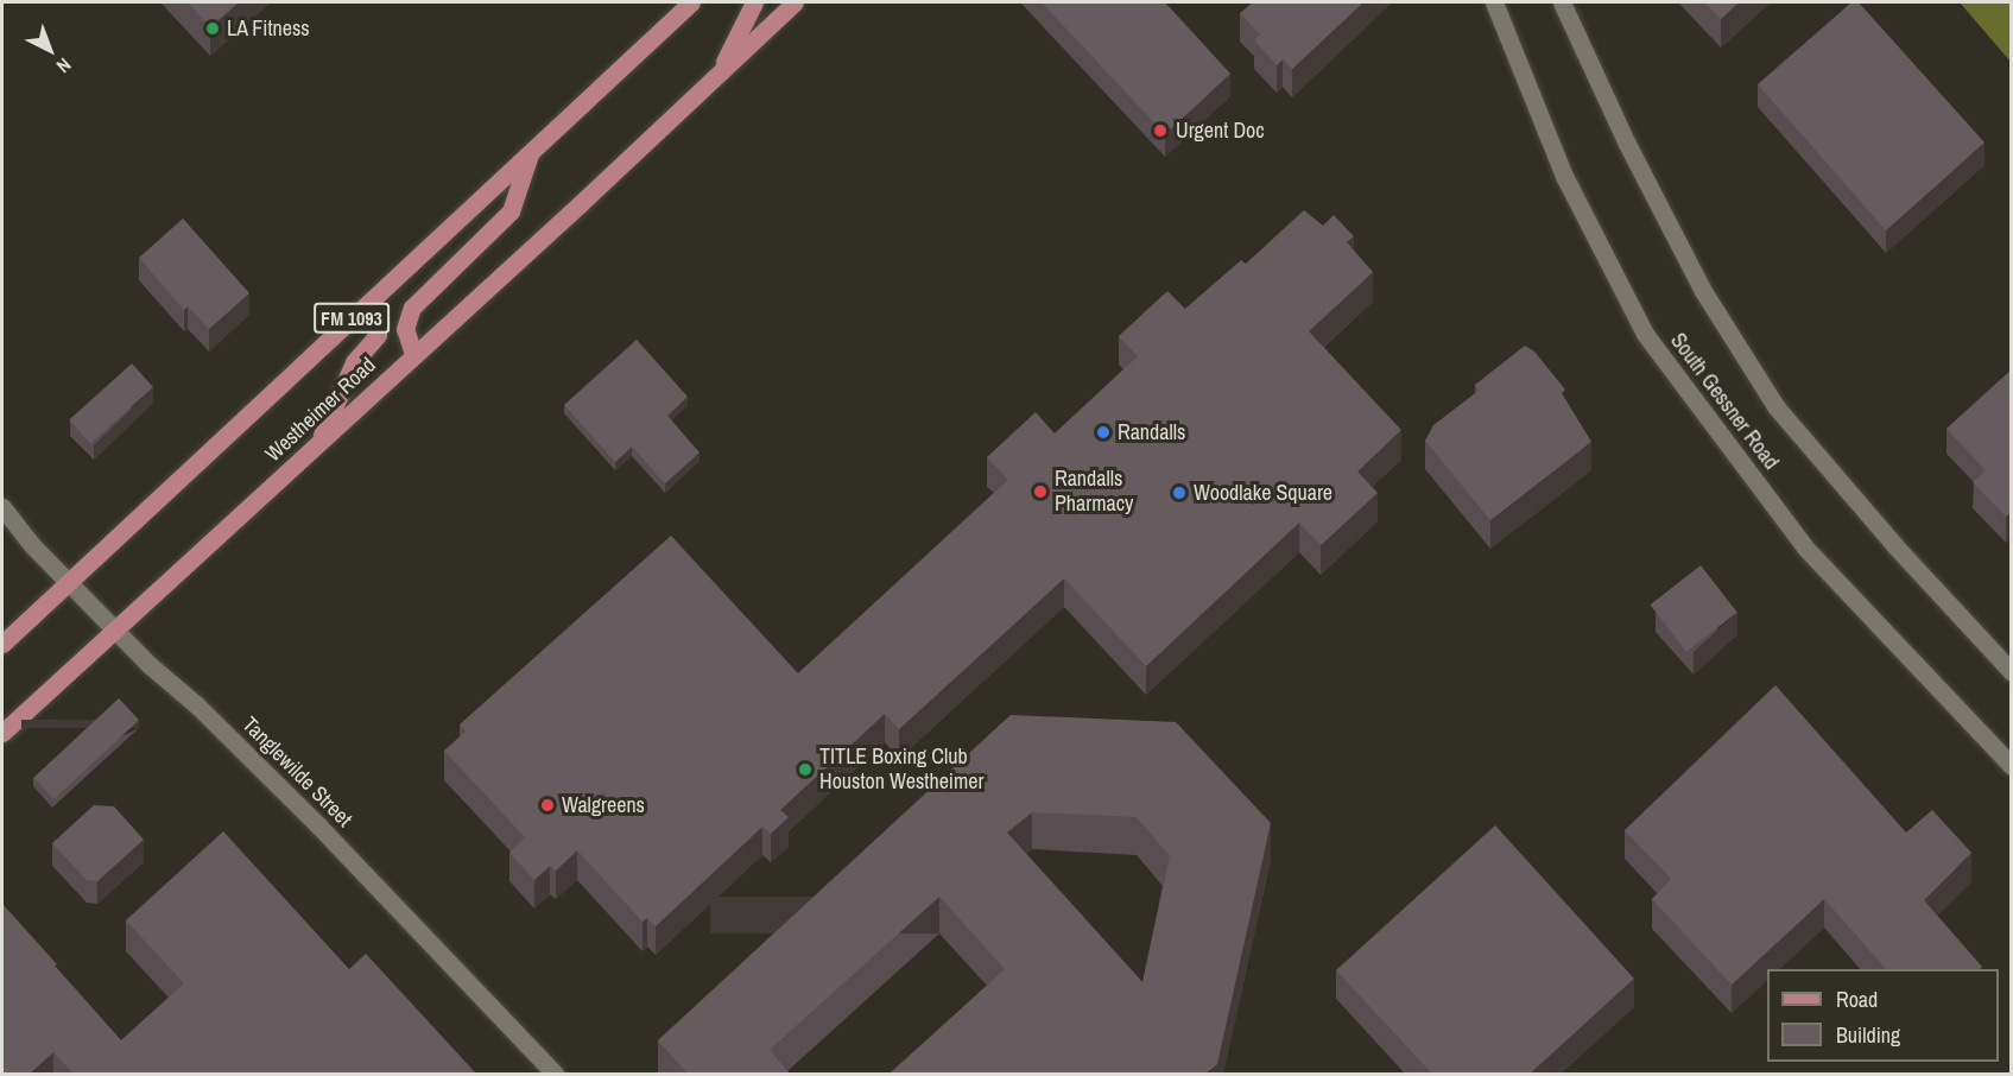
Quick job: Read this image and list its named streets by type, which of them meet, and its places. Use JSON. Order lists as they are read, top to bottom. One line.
{"streets":{"main road":["FM 1093","South Gessner Road","Westheimer Road","Tanglewilde Street"]},"crossings":[["FM 1093","Tanglewilde Street"],["Westheimer Road","Tanglewilde Street"]],"places":["LA Fitness","Urgent Doc","Randalls","Randalls Pharmacy","Woodlake Square","TITLE Boxing Club Houston Westheimer","Walgreens"],"legend":["Road","Building"],"north":"bottom right"}
